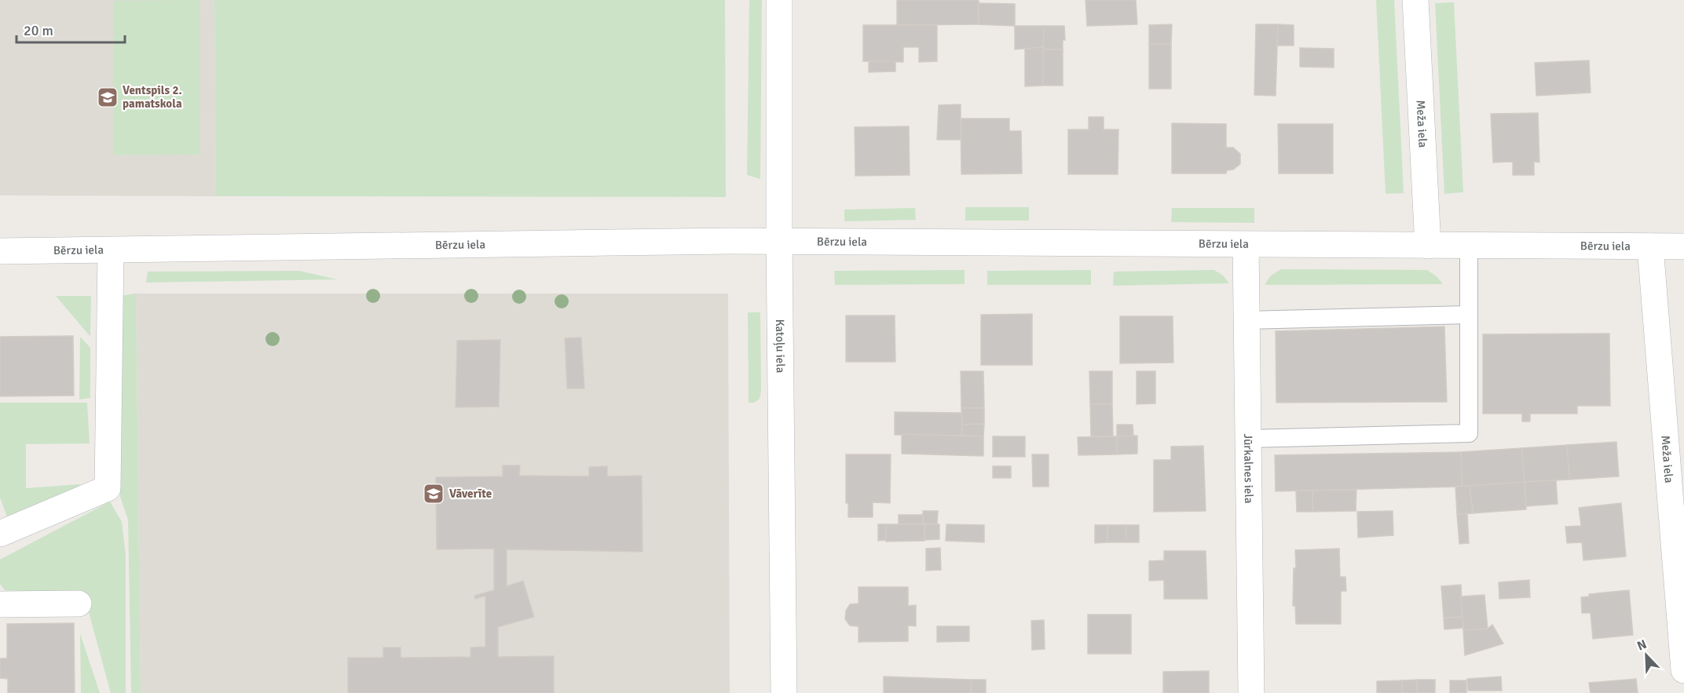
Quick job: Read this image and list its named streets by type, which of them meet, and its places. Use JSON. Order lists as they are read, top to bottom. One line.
{"streets":{"street":["Meža iela","Bērzu iela","Katoļu iela","Jūrkalnes iela"]},"crossings":[["Meža iela","Bērzu iela"],["Bērzu iela","Katoļu iela"],["Bērzu iela","Jūrkalnes iela"]],"places":{"school or university":["Ventspils 2. pamatskola","Vāverīte"]},"scale_bar":"20 m","north":"top left"}
